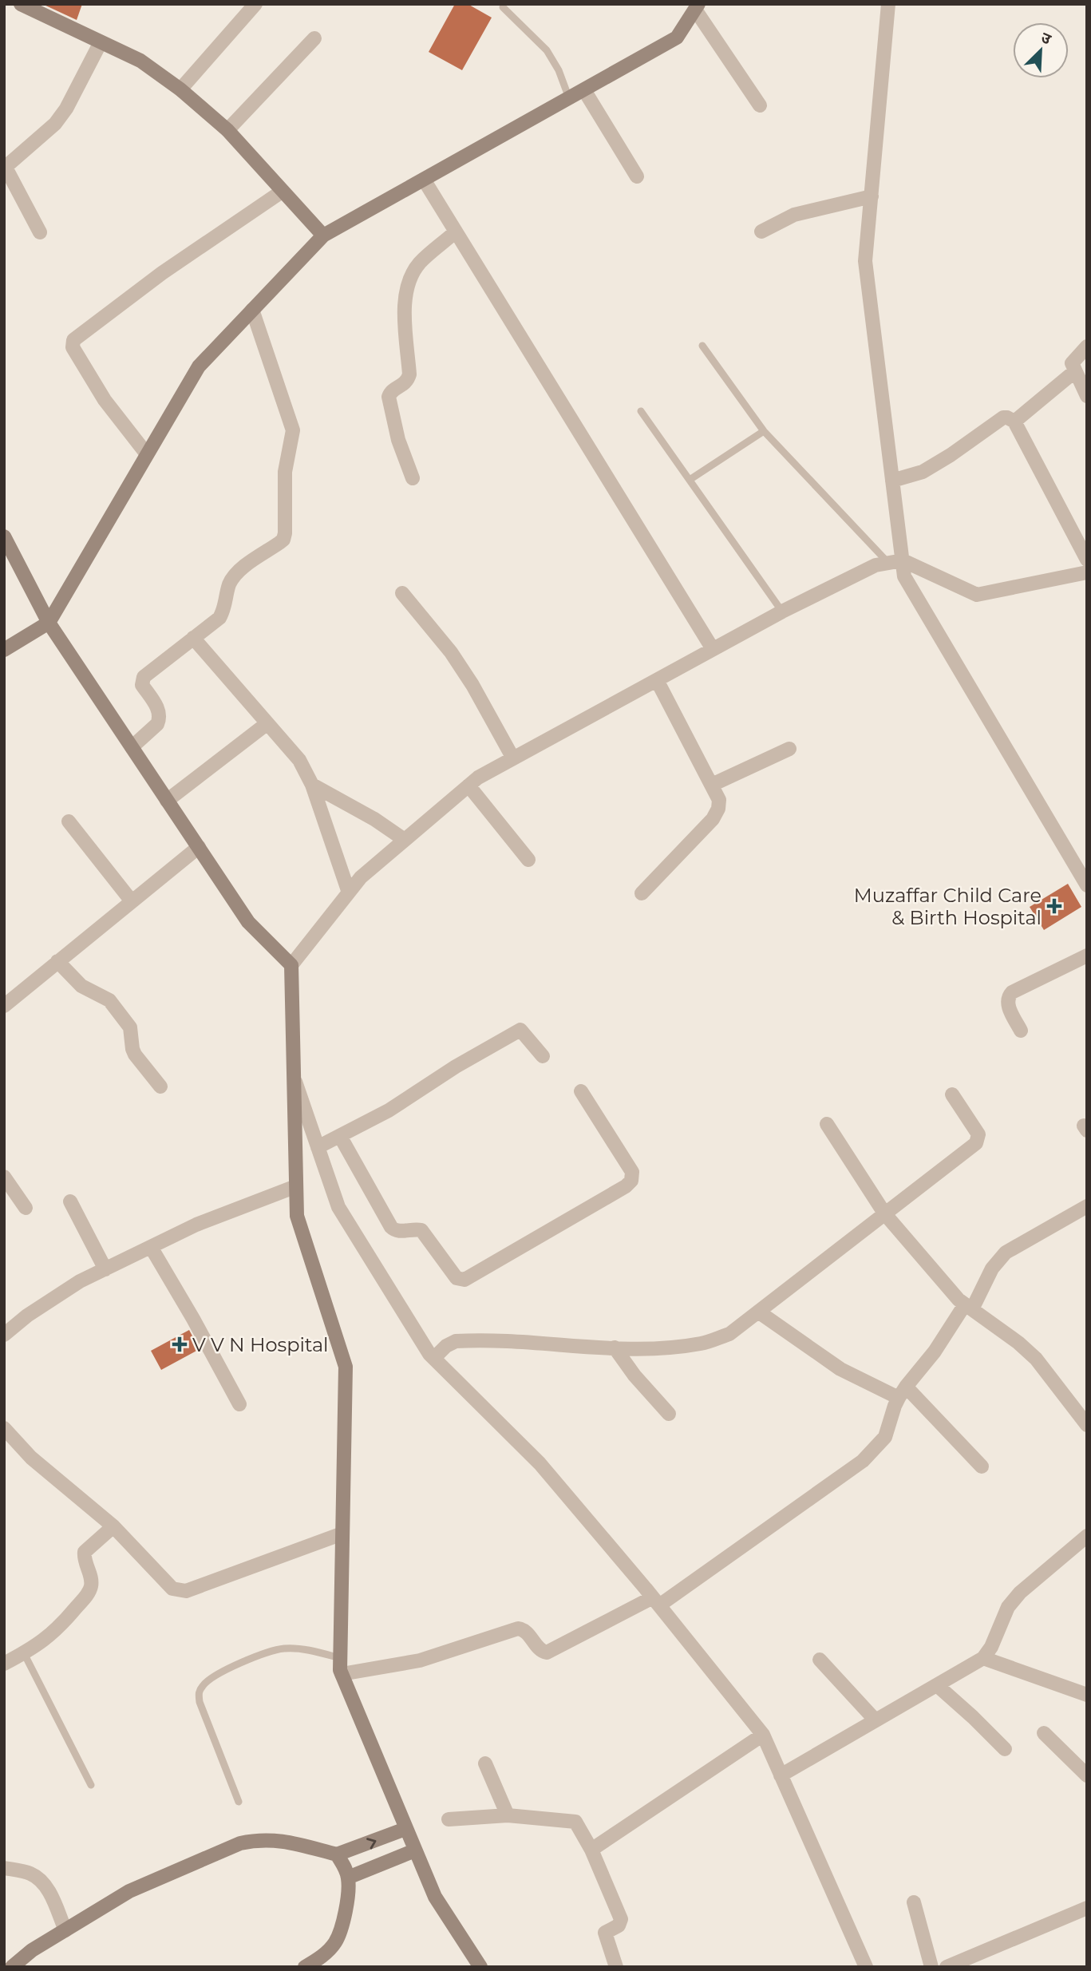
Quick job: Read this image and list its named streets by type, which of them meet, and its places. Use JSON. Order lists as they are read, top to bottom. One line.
{"places":{"health":["Muzaffar Child Care & Birth Hospital","V V N Hospital"]},"north":"top right"}
